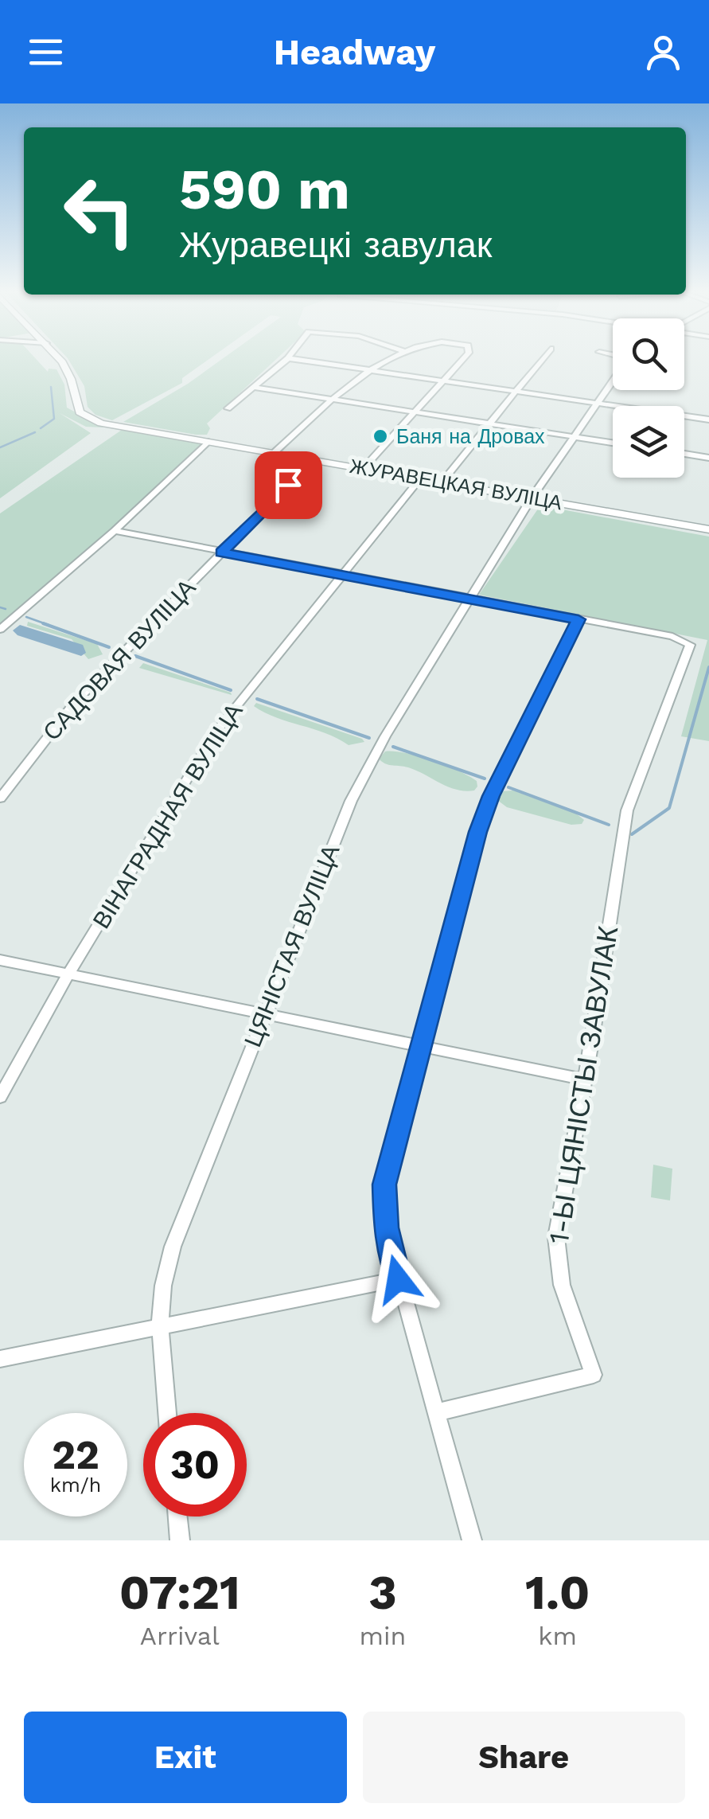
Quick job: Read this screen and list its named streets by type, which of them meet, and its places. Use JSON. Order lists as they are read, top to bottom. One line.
{"streets":{"street":["ЖУРАВЕЦКАЯ ВУЛІЦА","САДОВАЯ ВУЛІЦА","ВІНАГРАДНАЯ ВУЛІЦА","ЦЯНІСТАЯ ВУЛІЦА","1-Ы ЦЯНІСТЫ ЗАВУЛАК"]},"crossings":[["ЖУРАВЕЦКАЯ ВУЛІЦА","САДОВАЯ ВУЛІЦА"],["ЖУРАВЕЦКАЯ ВУЛІЦА","ВІНАГРАДНАЯ ВУЛІЦА"],["ЖУРАВЕЦКАЯ ВУЛІЦА","ЦЯНІСТАЯ ВУЛІЦА"]],"places":["Баня на Дровах"],"page":{"header":"Headway","turn":["590 m","Журавецкі завулак"],"speed":"22 km/h","limit":"30","eta":["07:21","Arrival","3","min","1.0","km"],"buttons":["Exit","Share"]}}
